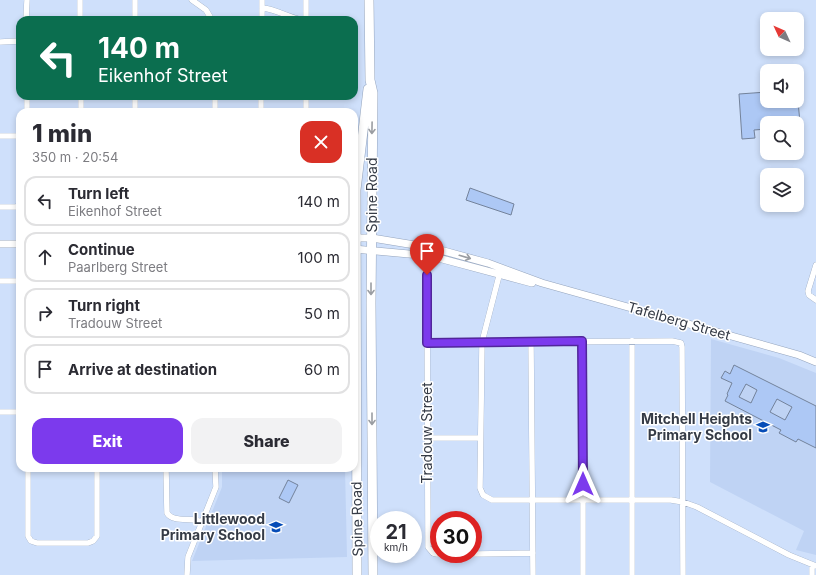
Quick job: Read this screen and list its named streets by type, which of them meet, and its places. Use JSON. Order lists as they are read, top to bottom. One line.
{"streets":{"main road":["Spine Road"],"street":["Tafelberg Street","Tradouw Street"]},"crossings":[["Spine Road","Tafelberg Street"]],"places":{"school or university":["Mitchell Heights Primary School","Littlewood Primary School"]},"north":"top left","page":{"turn":["140 m","Eikenhof Street"],"heading":["1 min","350 m · 20:54"],"list":[{"name":"Turn left","note":"Eikenhof Street","value":"140 m"},{"name":"Continue","note":"Paarlberg Street","value":"100 m"},{"name":"Turn right","note":"Tradouw Street","value":"50 m"},{"name":"Arrive at destination","value":"60 m"}],"buttons":["Exit","Share"],"speed":"21 km/h","limit":"30"}}
